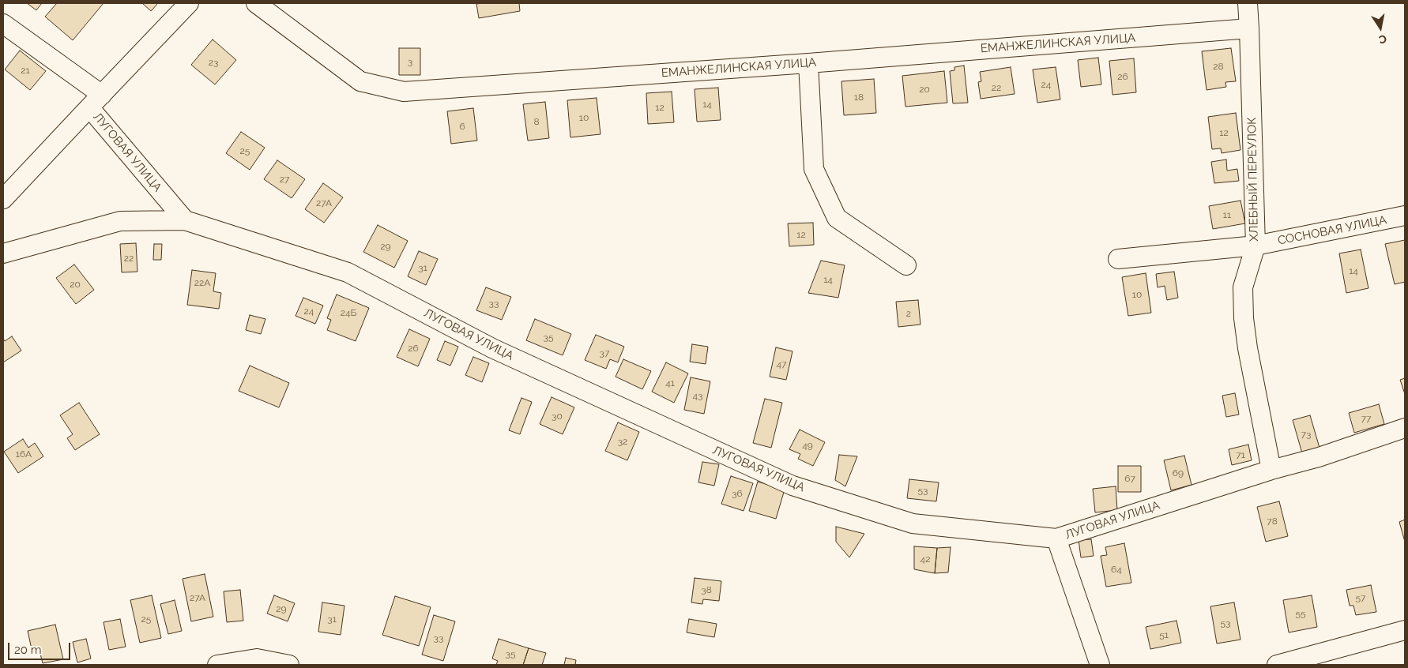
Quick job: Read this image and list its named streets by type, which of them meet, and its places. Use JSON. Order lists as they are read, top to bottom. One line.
{"streets":{"street":["ЕМАНЖЕЛИНСКАЯ УЛИЦА","ЛУГОВАЯ УЛИЦА","ХЛЕБНЫЙ ПЕРЕУЛОК","СОСНОВАЯ УЛИЦА"]},"crossings":[["ЕМАНЖЕЛИНСКАЯ УЛИЦА","ХЛЕБНЫЙ ПЕРЕУЛОК"],["ЛУГОВАЯ УЛИЦА","ХЛЕБНЫЙ ПЕРЕУЛОК"],["ХЛЕБНЫЙ ПЕРЕУЛОК","СОСНОВАЯ УЛИЦА"]],"house_numbers":["3","23","28","21","26","24","22","20","18","14","12","10","8","6","12","25","27","27А","11","12","29","22","31","14","14","22А","20","10","33","24","24Б","2","35","26","37","47","41","43","30","77","73","32","49","16А","71","69","67","53","36","78","42","64","38","27А","57","29","55","25","31","53","51","33","35"],"scale_bar":"20 m","north":"bottom"}
